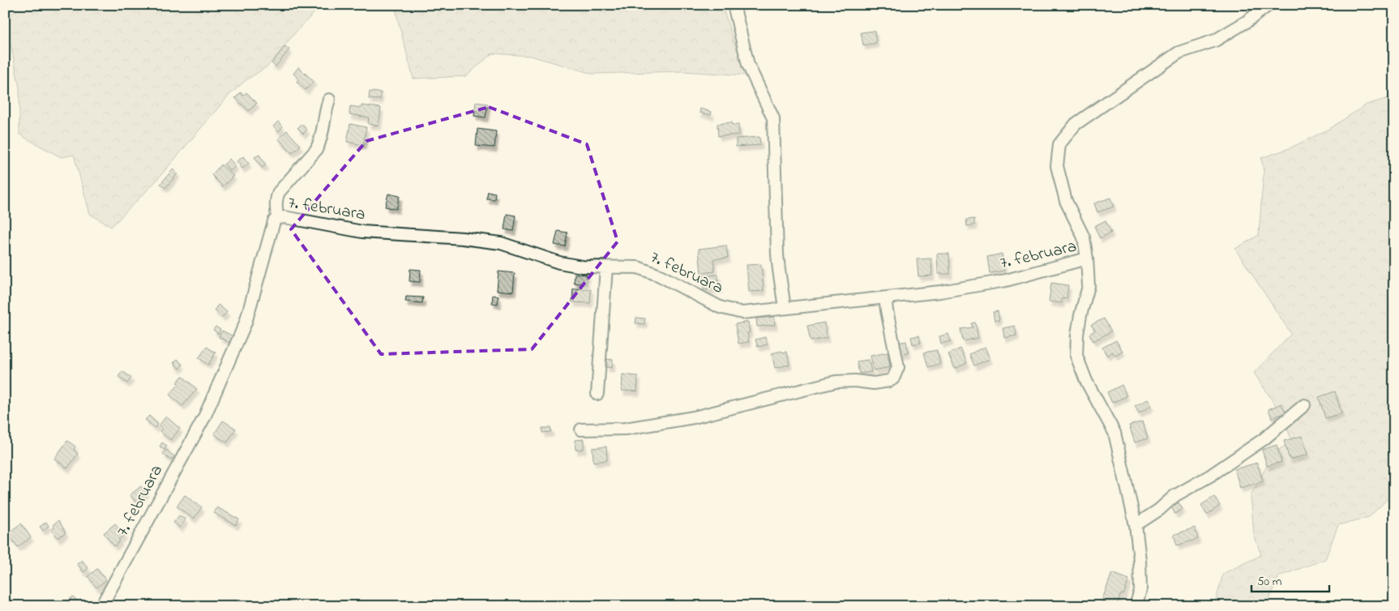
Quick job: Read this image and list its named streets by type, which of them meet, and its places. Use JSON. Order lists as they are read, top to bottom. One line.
{"streets":{"street":["7. februara"]},"scale_bar":"50 m"}
